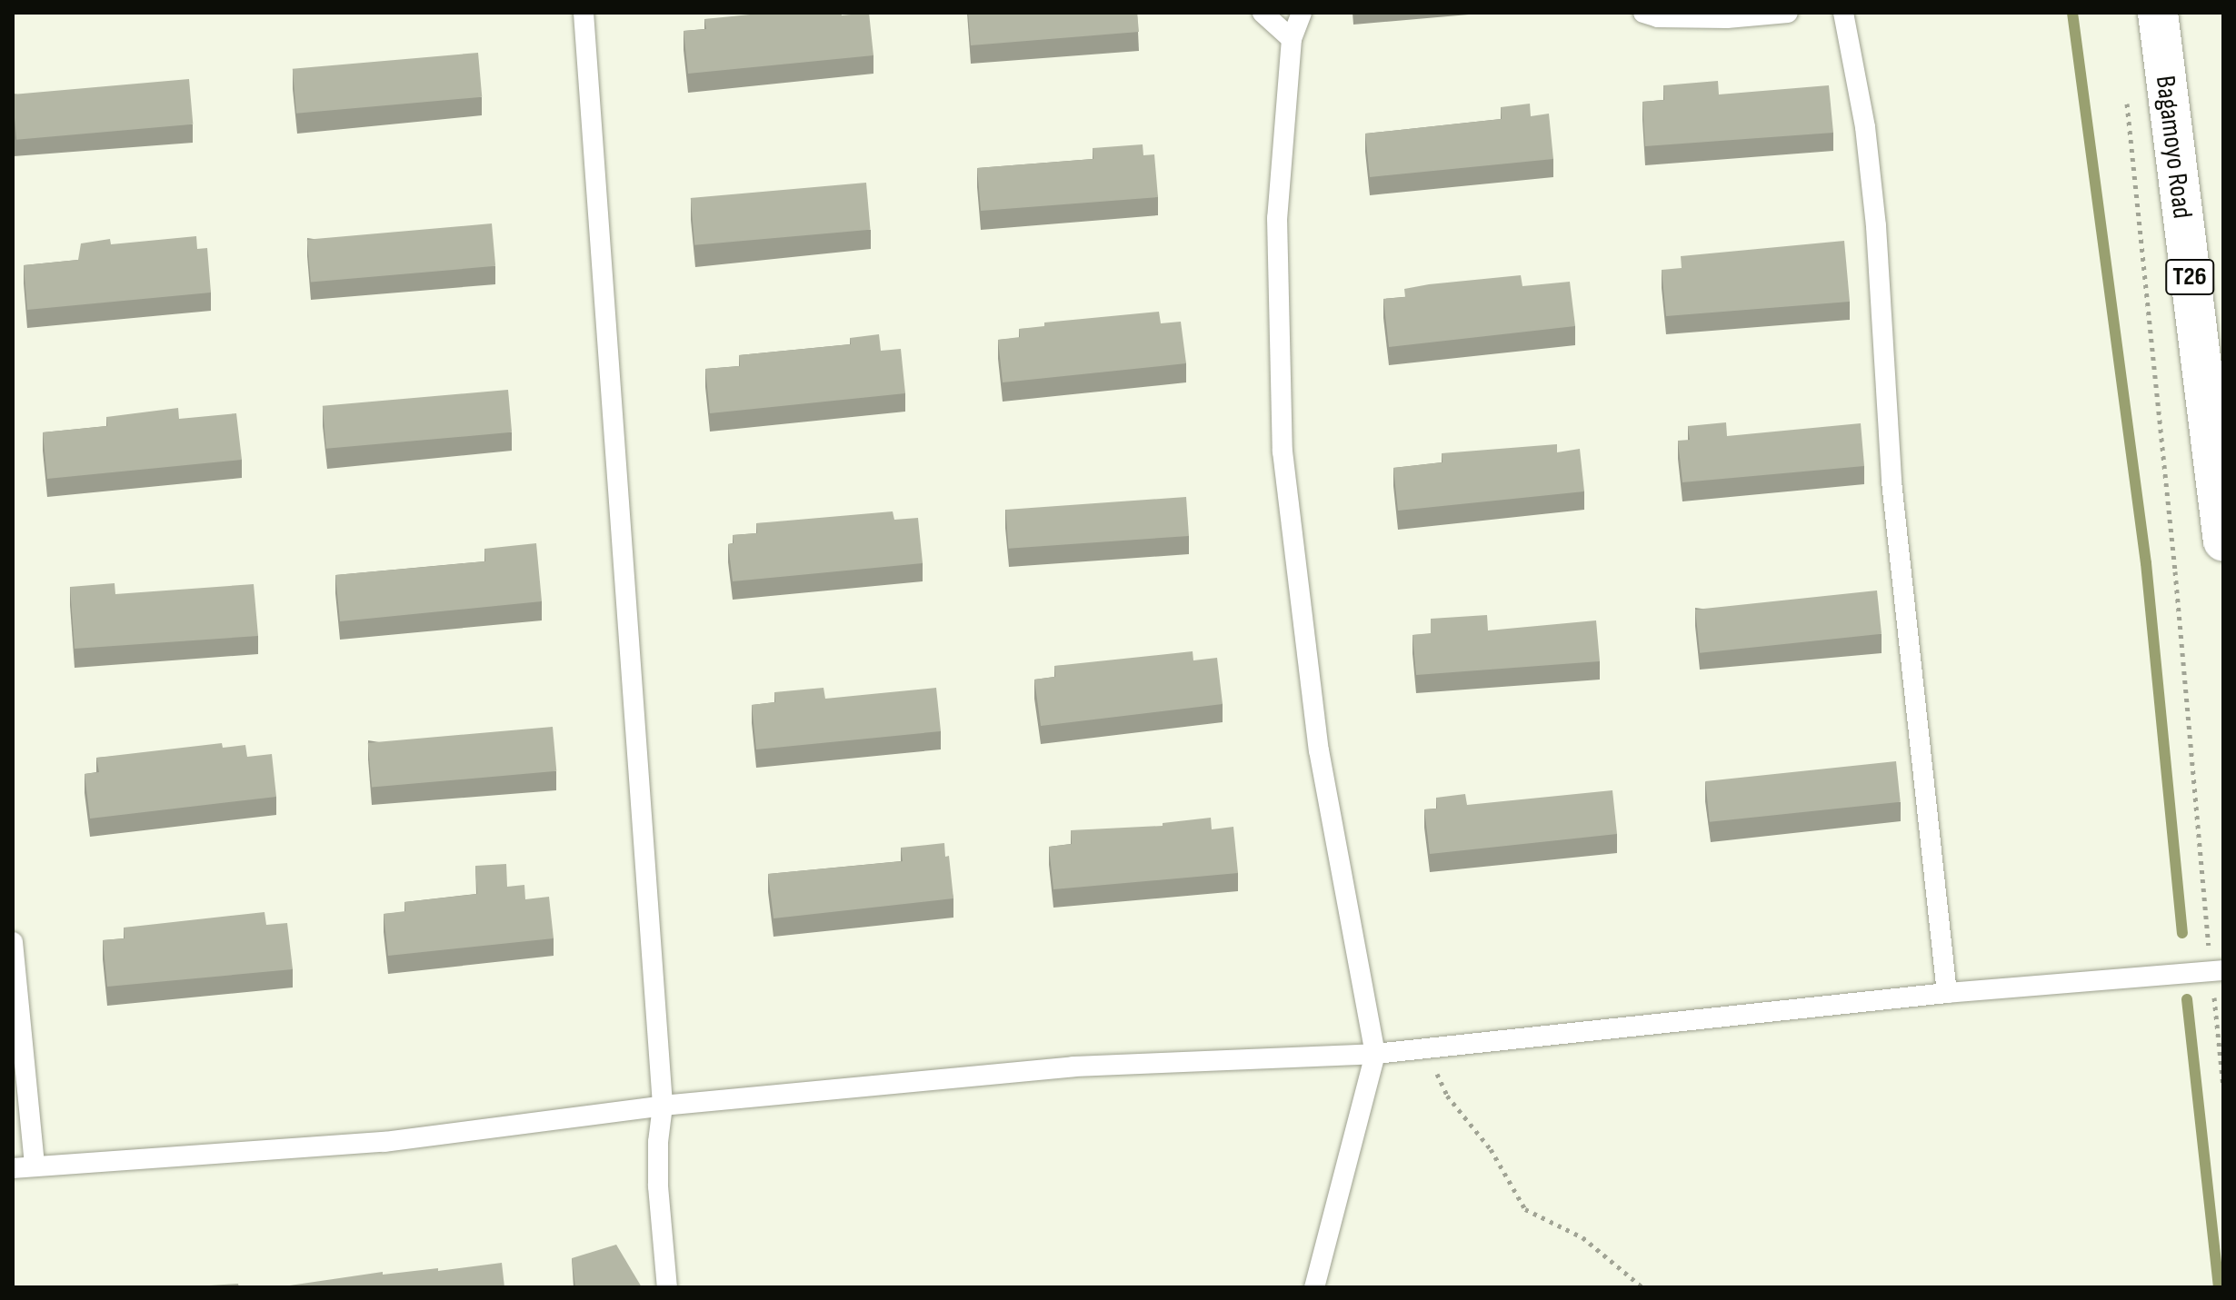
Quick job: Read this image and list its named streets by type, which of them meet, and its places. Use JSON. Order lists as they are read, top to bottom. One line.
{"streets":{"highway":["Bagamoyo Road","T26"]}}
